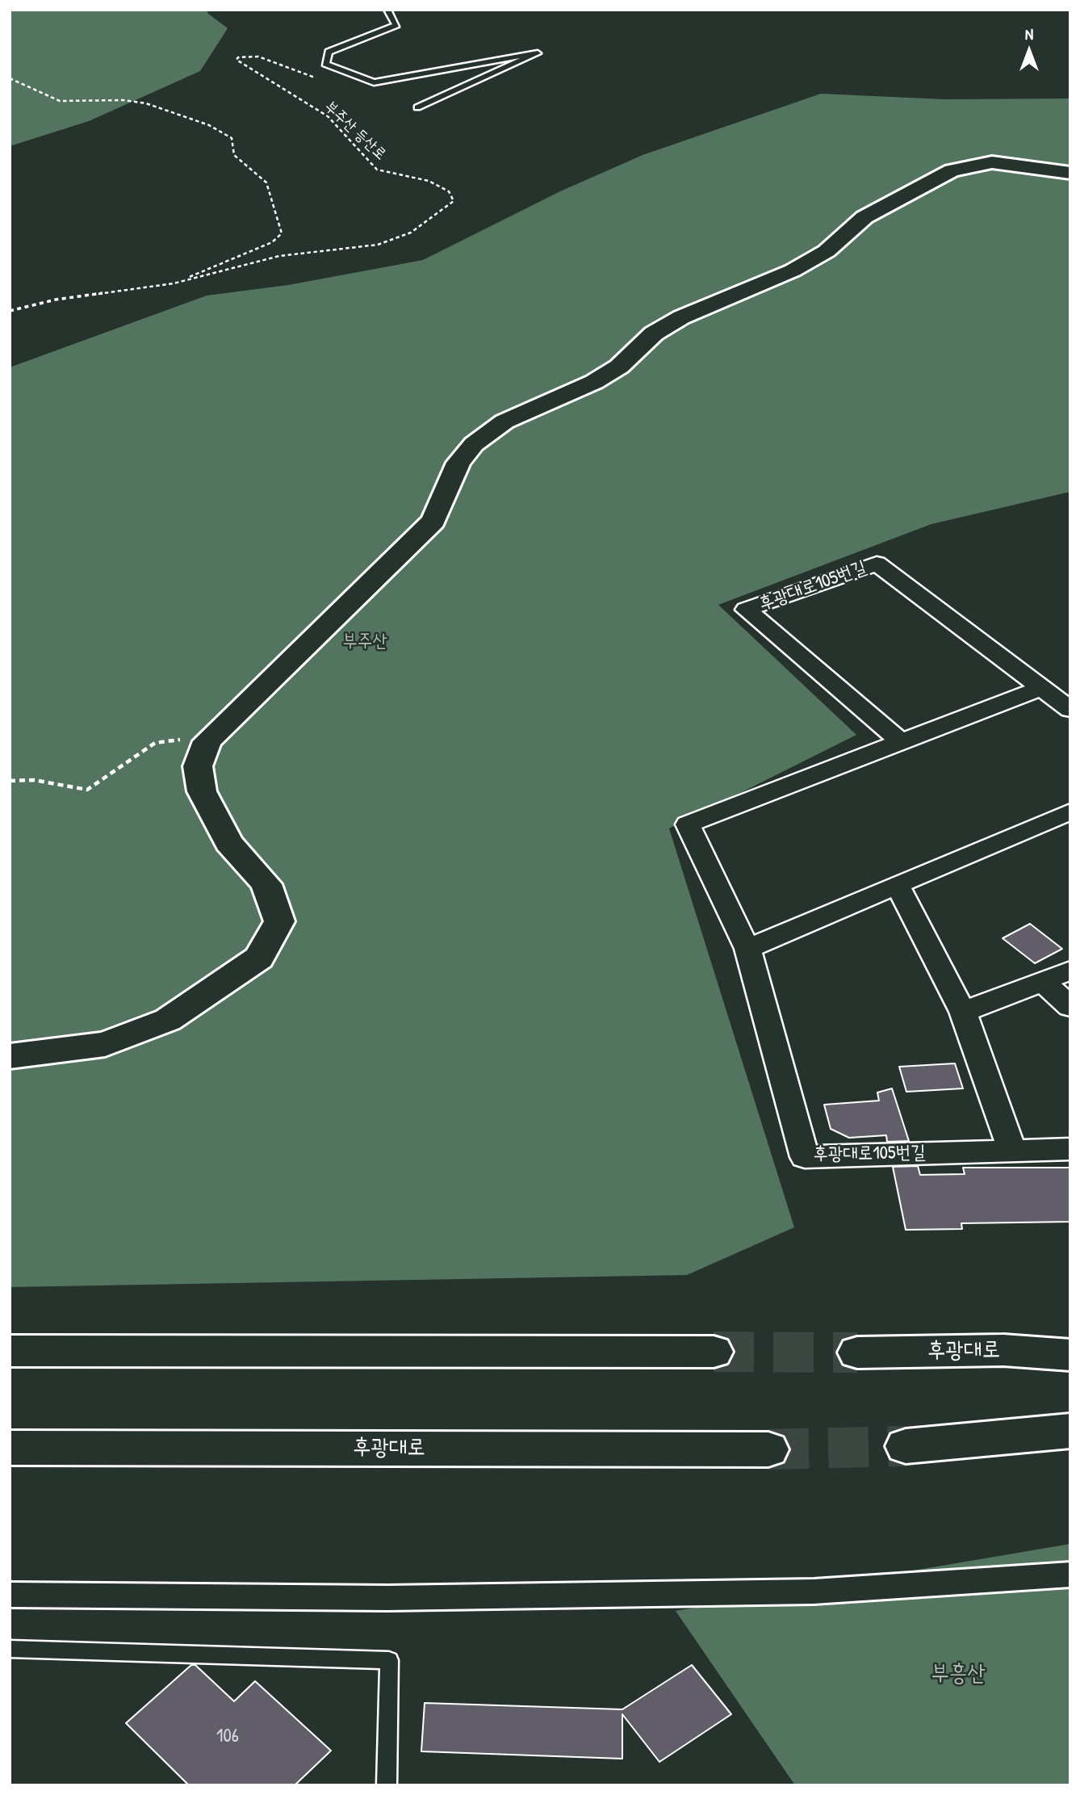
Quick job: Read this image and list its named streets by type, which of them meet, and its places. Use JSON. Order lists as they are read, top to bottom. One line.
{"streets":{"street":["후광대로105번길","후광대로"],"path":["부주산 등산로"]},"parks":["부주산","부흥산"],"house_numbers":["106"],"north":"top"}
